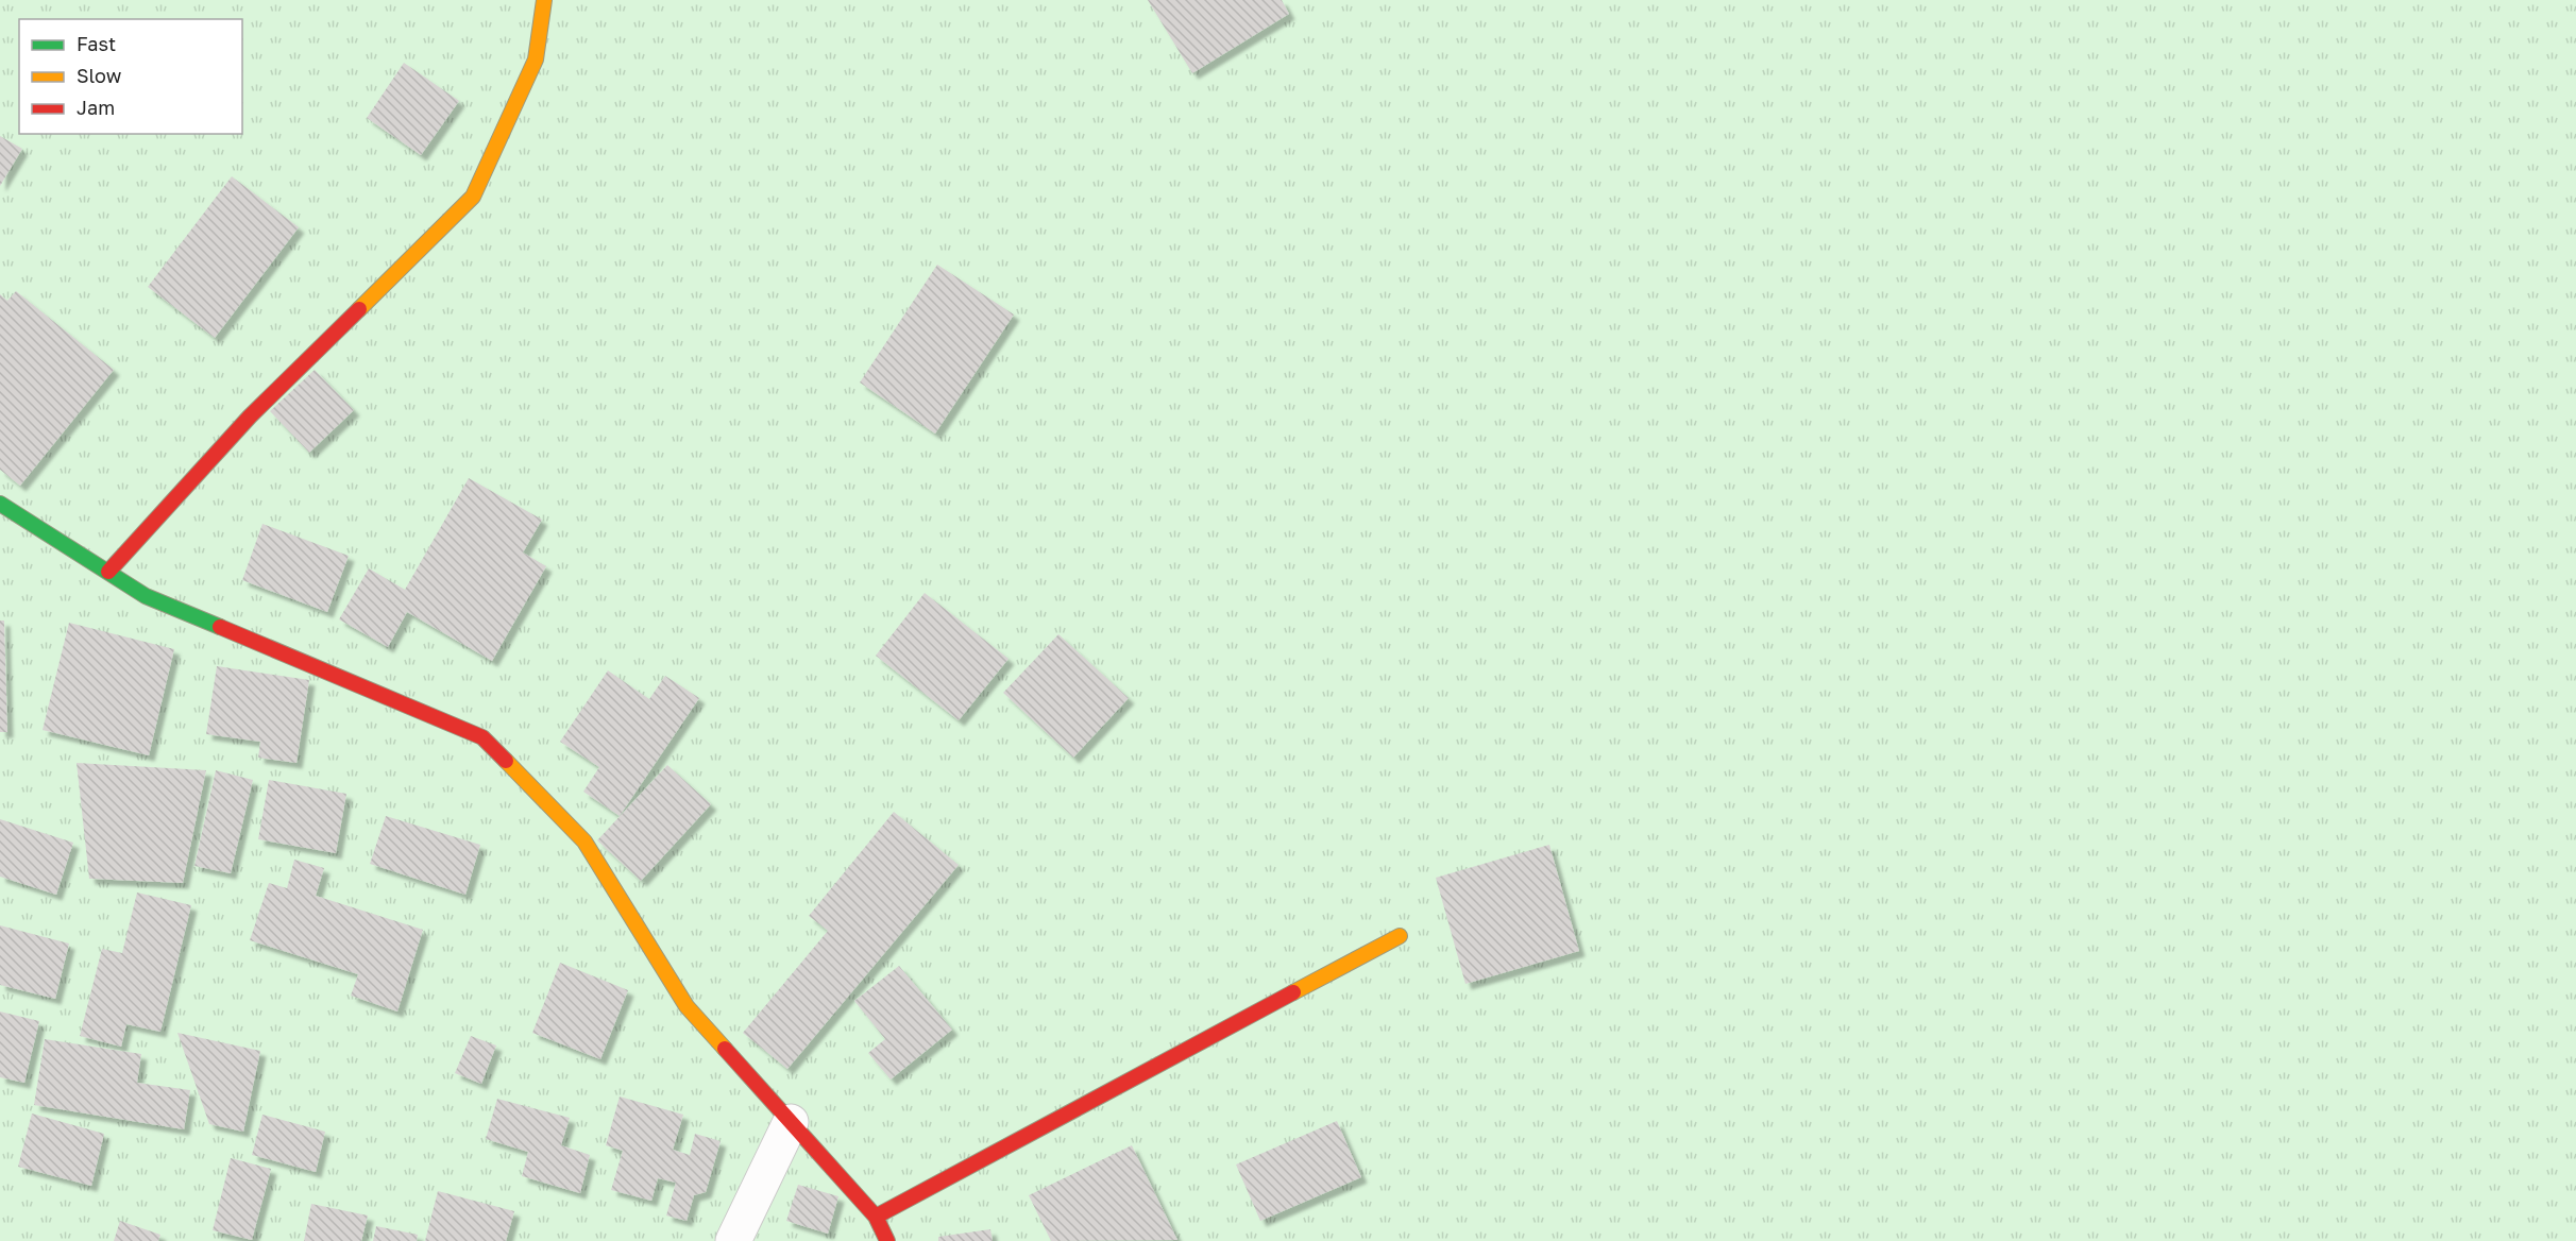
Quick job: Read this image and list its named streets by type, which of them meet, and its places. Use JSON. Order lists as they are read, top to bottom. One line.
{"legend":["Fast","Slow","Jam"]}
